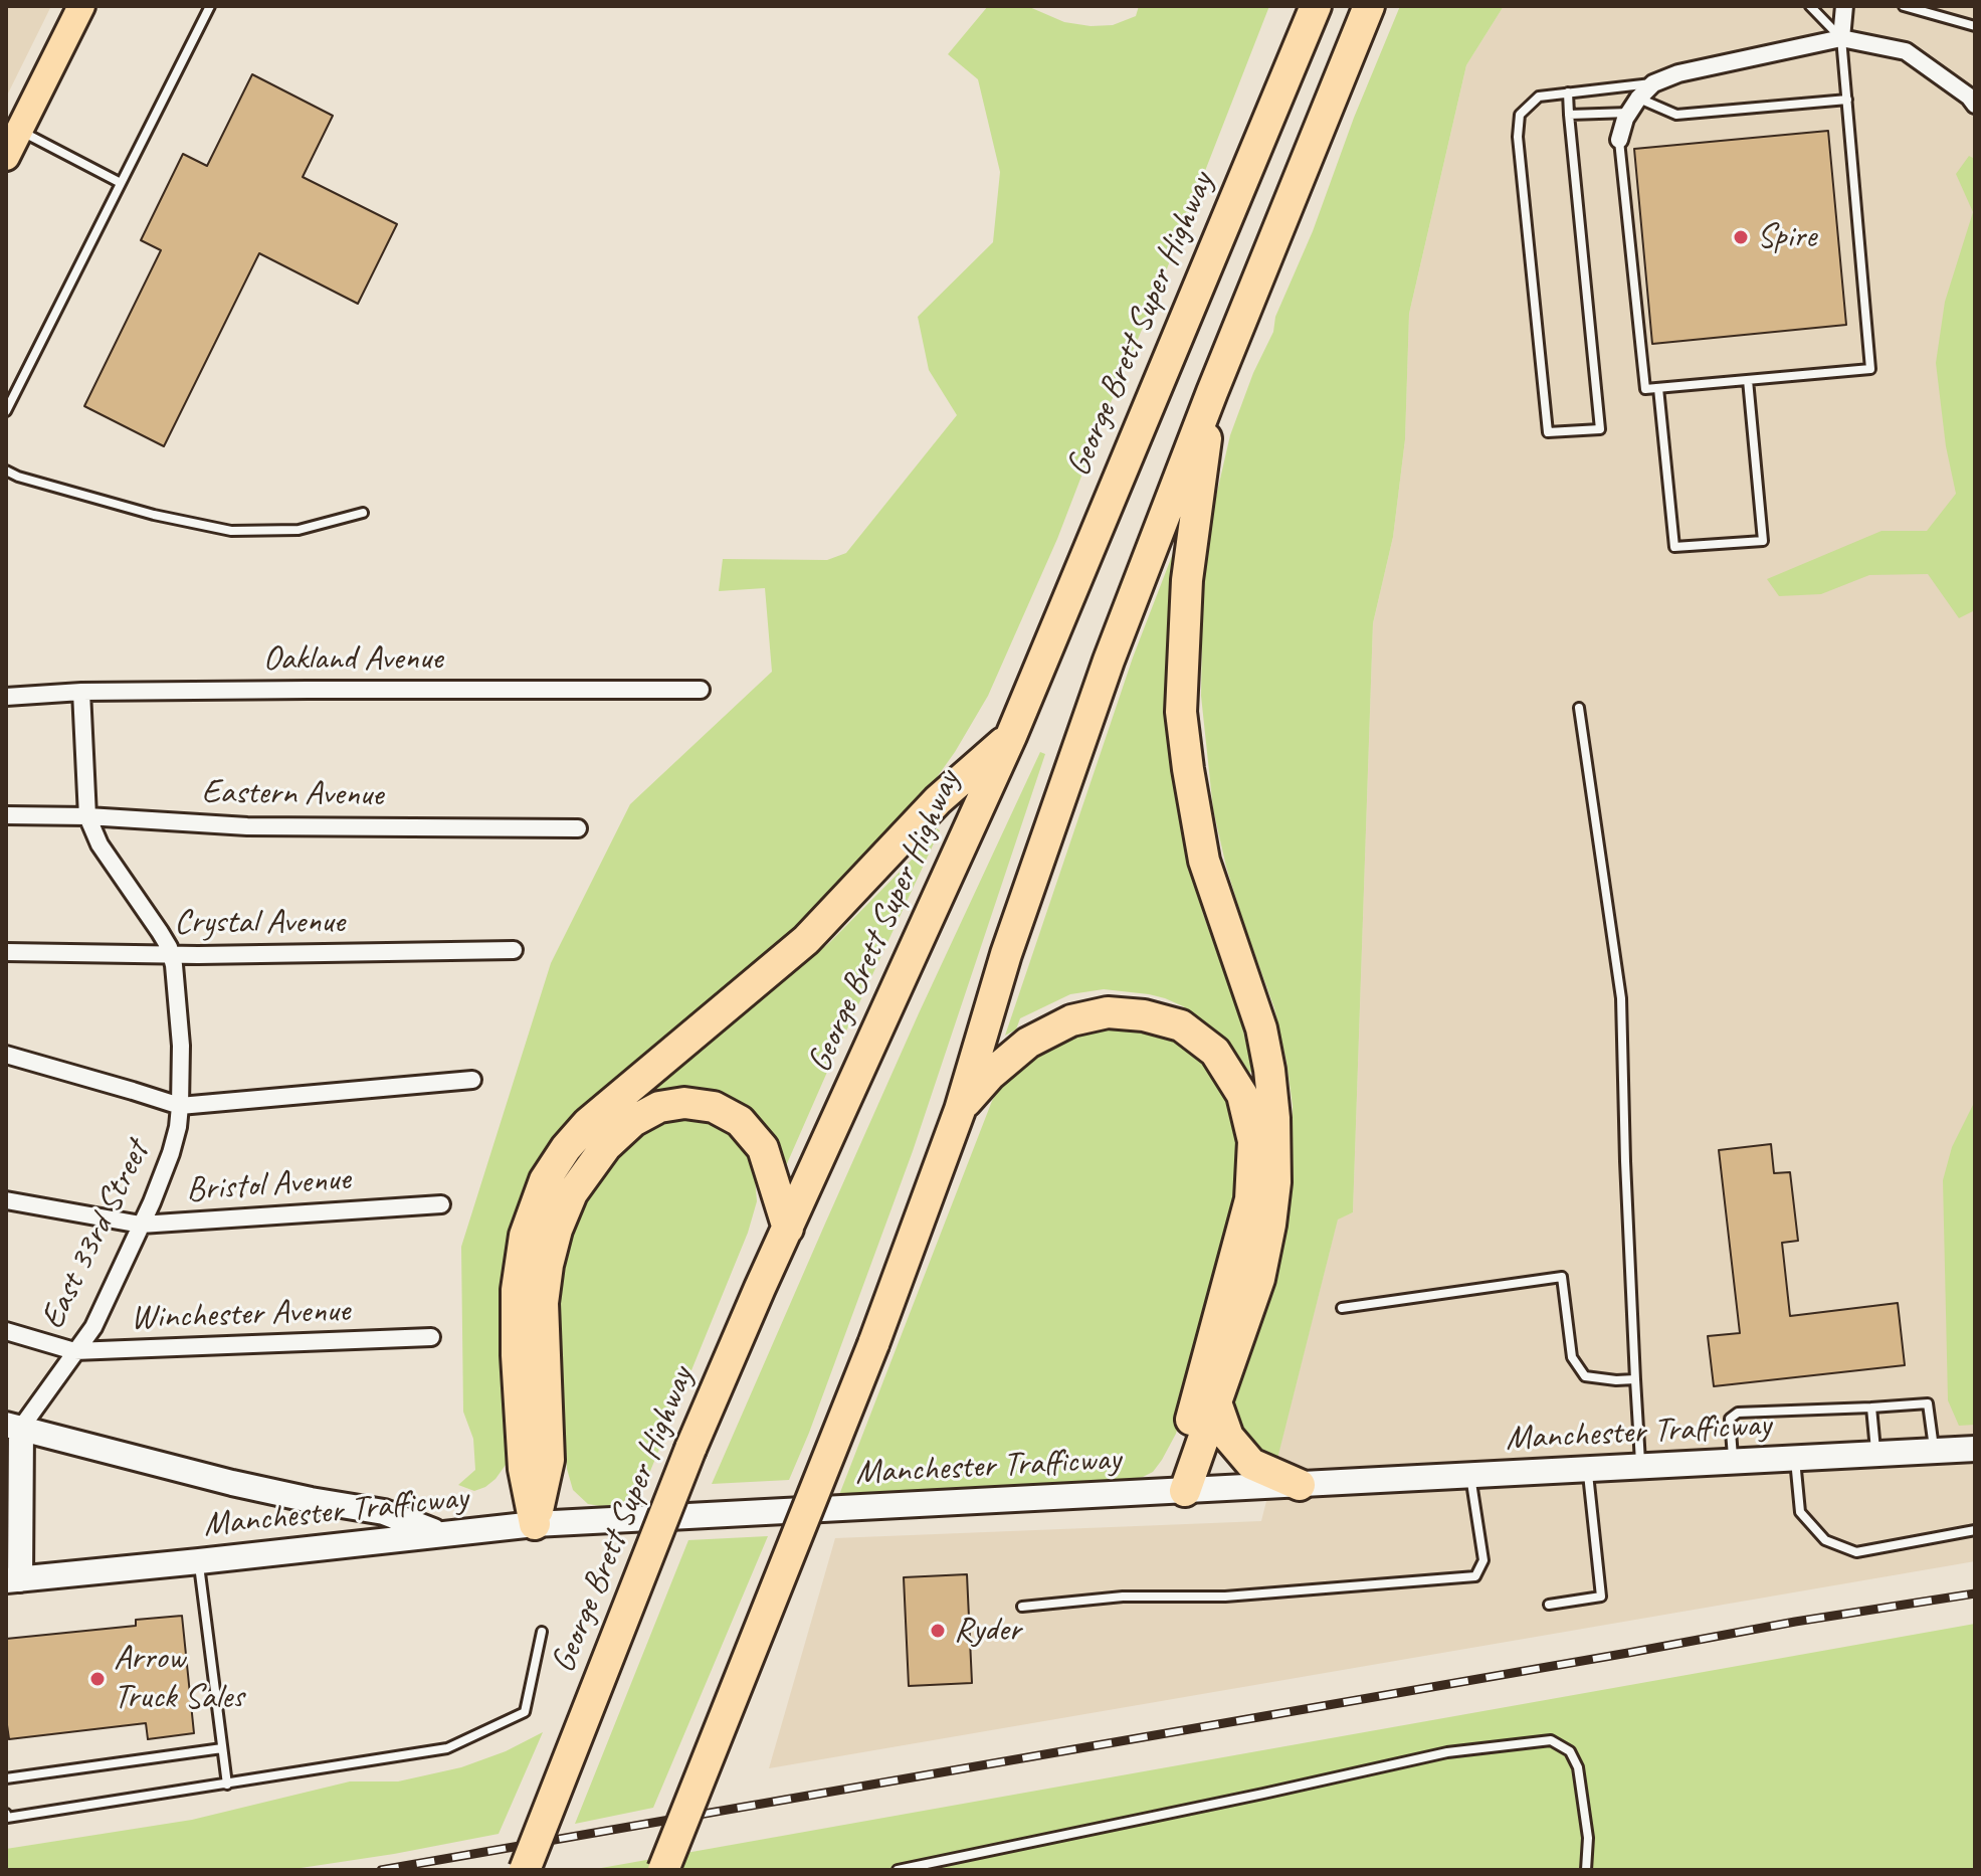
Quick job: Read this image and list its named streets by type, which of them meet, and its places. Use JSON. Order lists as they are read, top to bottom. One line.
{"streets":{"highway":["George Brett Super Highway"],"main road":["Manchester Trafficway"],"street":["Oakland Avenue","Eastern Avenue","Crystal Avenue","Bristol Avenue","East 33rd Street","Winchester Avenue"]},"crossings":[["Oakland Avenue","East 33rd Street"],["Eastern Avenue","East 33rd Street"],["Crystal Avenue","East 33rd Street"],["Bristol Avenue","East 33rd Street"],["East 33rd Street","Winchester Avenue"]],"places":["Spire","Ryder","Arrow Truck Sales"]}
